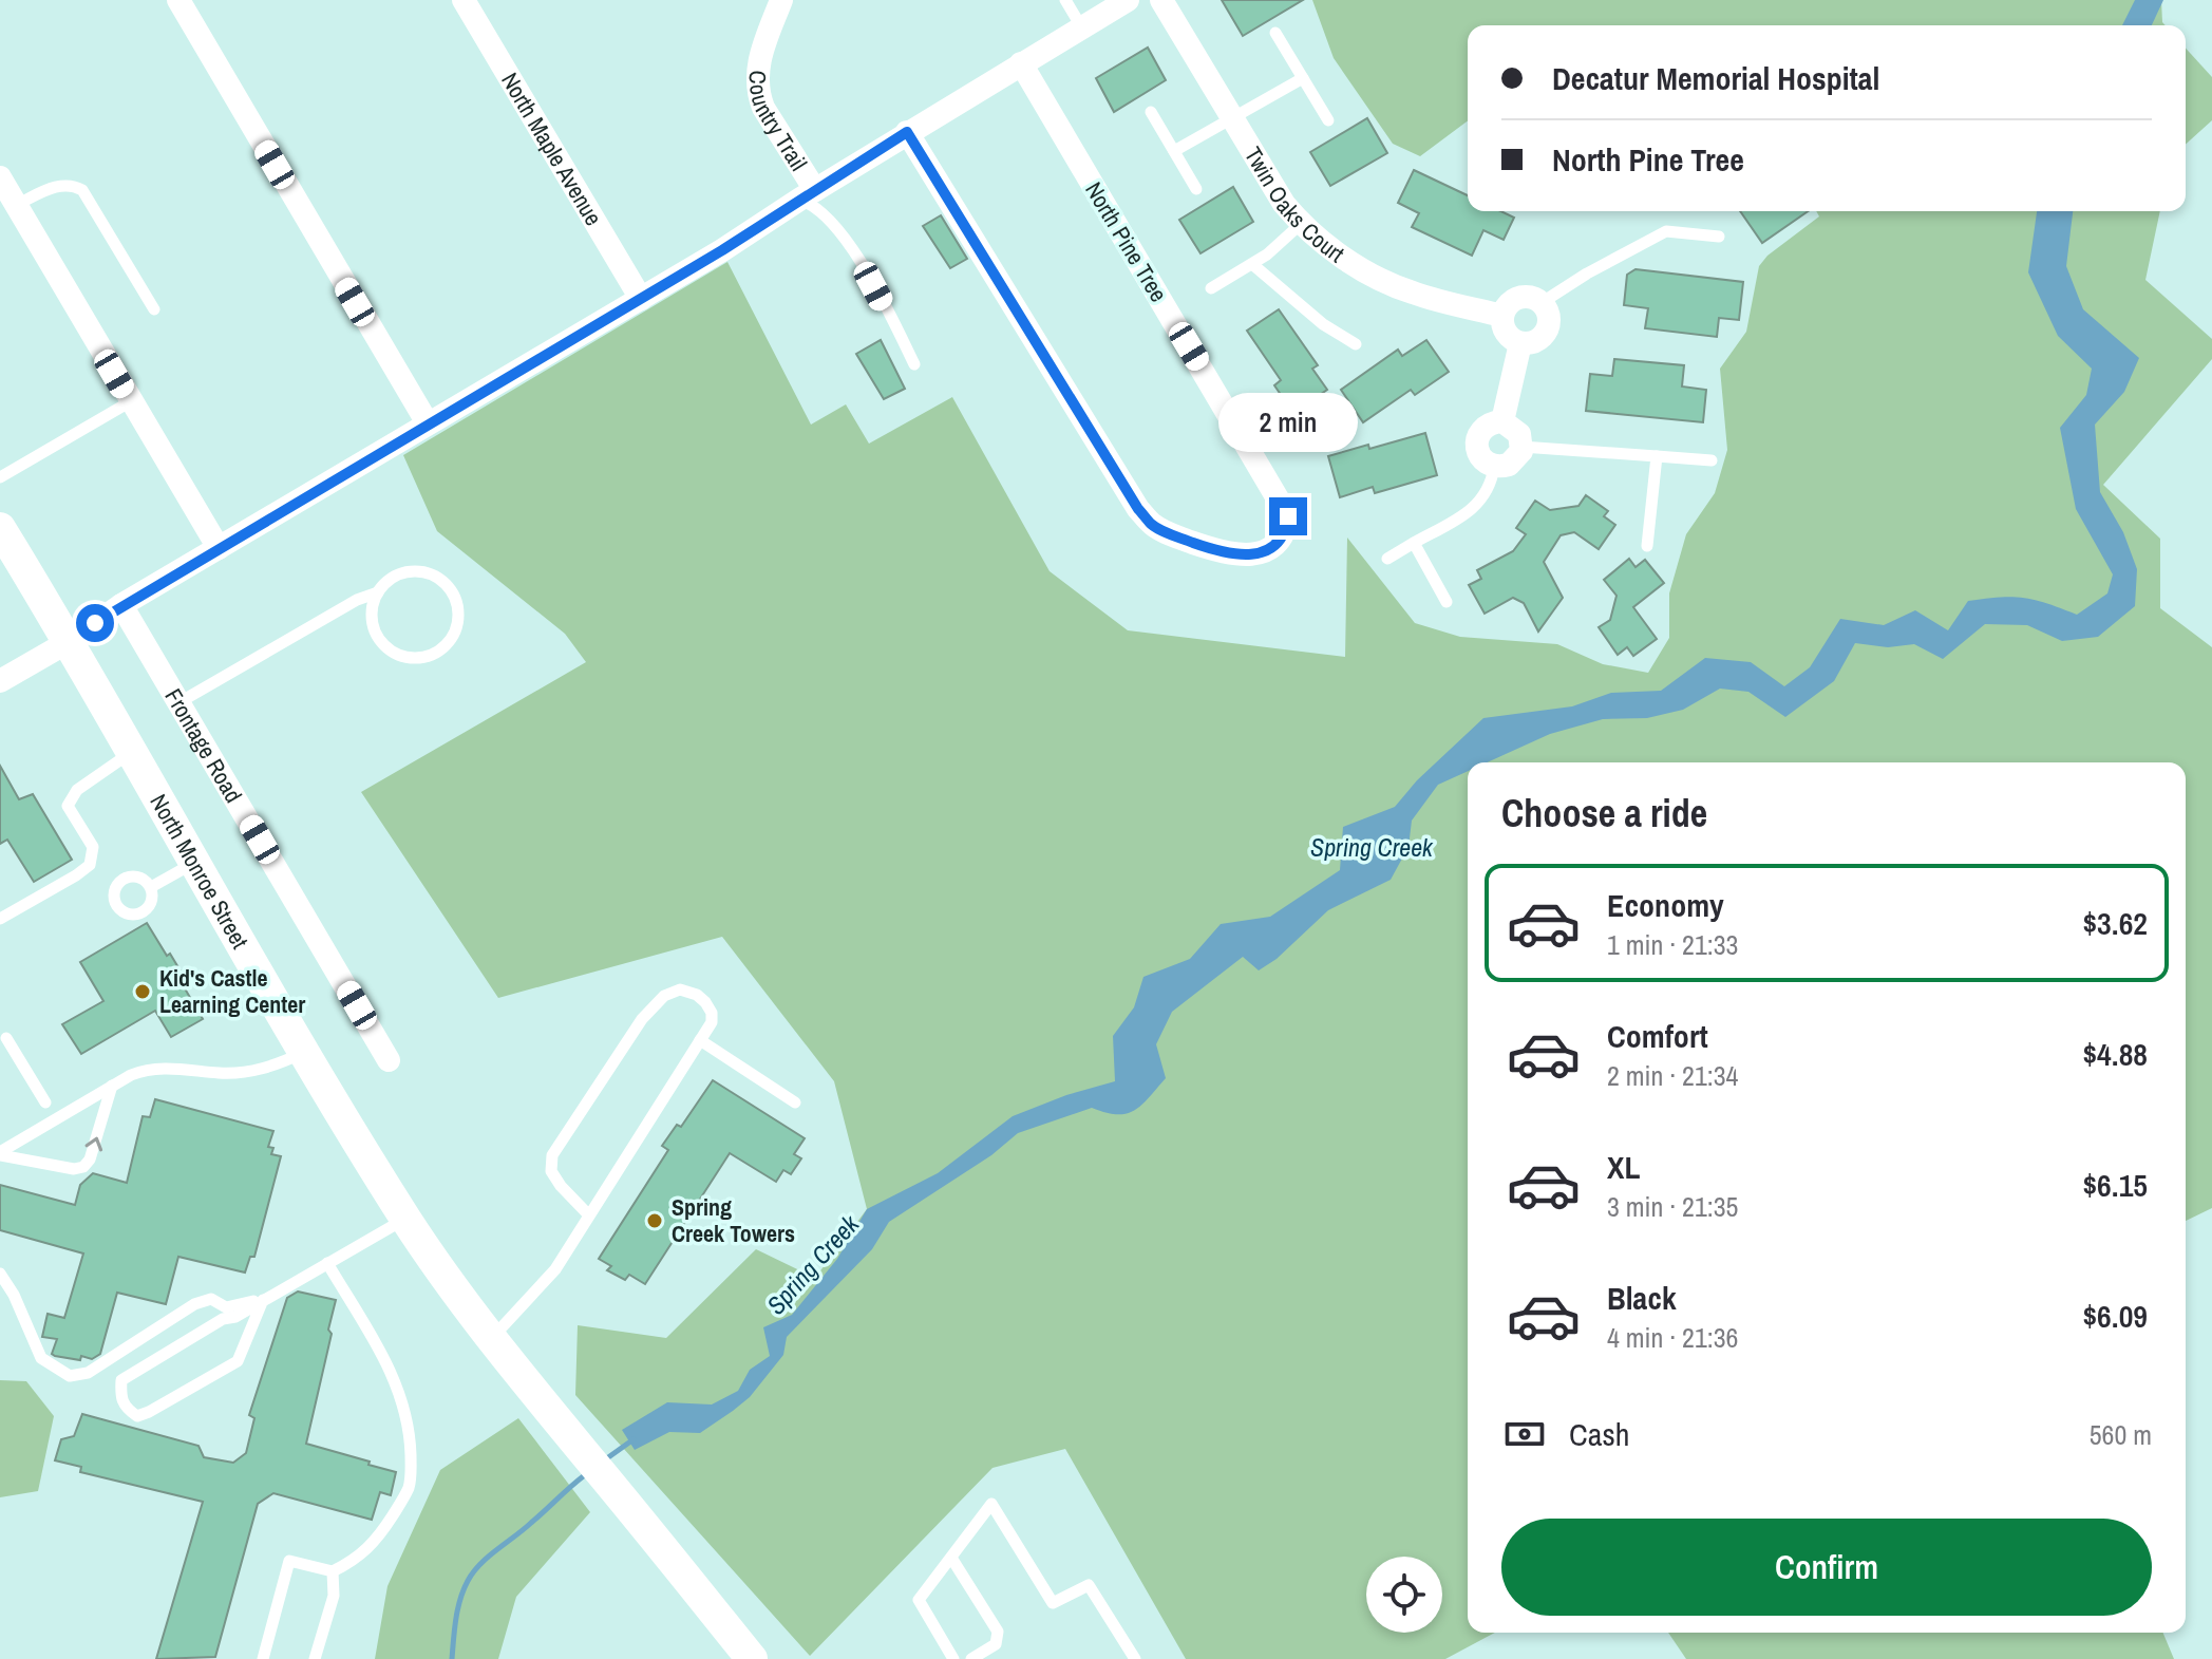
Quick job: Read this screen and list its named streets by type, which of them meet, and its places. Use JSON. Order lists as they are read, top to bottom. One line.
{"streets":{"street":["Country Trail","North Maple Avenue","Twin Oaks Court","North Pine Tree","Frontage Road","North Monroe Street"]},"water":["Spring Creek"],"places":["Kid's Castle Learning Center","Spring Creek Towers"],"page":{"banner":["Decatur Memorial Hospital","North Pine Tree"],"bubble":"2 min","heading":"Choose a ride","list":[{"name":"Economy","note":"1 min · 21:33","value":"$3.62"},{"name":"Comfort","note":"2 min · 21:34","value":"$4.88"},{"name":"XL","note":"3 min · 21:35","value":"$6.15"},{"name":"Black","note":"4 min · 21:36","value":"$6.09"}],"pay":["Cash","560 m"],"buttons":"Confirm"}}
